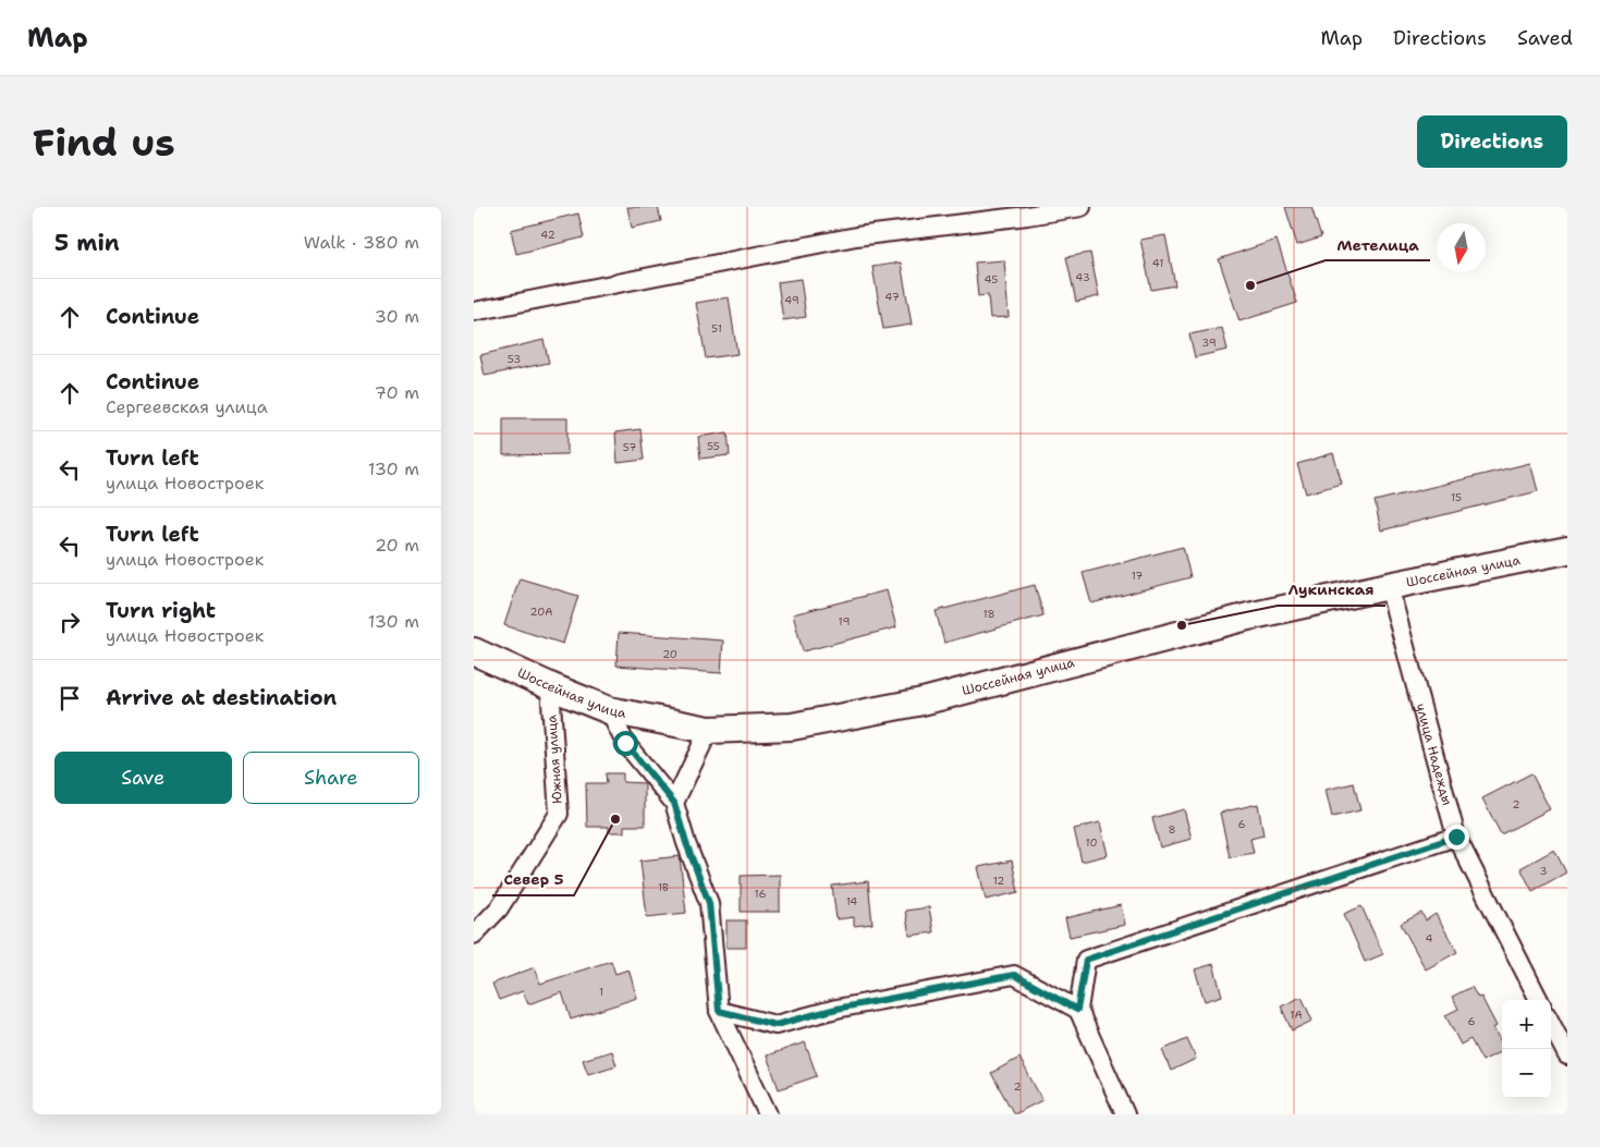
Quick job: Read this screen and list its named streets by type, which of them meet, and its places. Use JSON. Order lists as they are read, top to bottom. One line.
{"streets":{"main road":["Шоссейная улица"],"street":["улица Надежды","Южная улица"]},"crossings":[["Шоссейная улица","улица Надежды"],["Шоссейная улица","Южная улица"]],"places":["Метелица","Лукинская","Север 5"],"house_numbers":["42","41","43","45","47","49","51","39","53","55","57","15","17","20А","18","19","20","2","6","8","10","3","12","1В","16","14","4","1","1А","6","2"],"north":"bottom","page":{"header":"Map","nav":["Map","Directions","Saved"],"buttons":["Directions",["Save","Share"]],"title":"Find us","heading":["5 min","Walk · 380 m"],"list":[["Continue","30 m"],["Continue","Сергеевская улица","70 m"],["Turn left","улица Новостроек","130 m"],["Turn left","улица Новостроек","20 m"],["Turn right","улица Новостроек","130 m"],"Arrive at destination"],"map_buttons":["+","−"]}}
